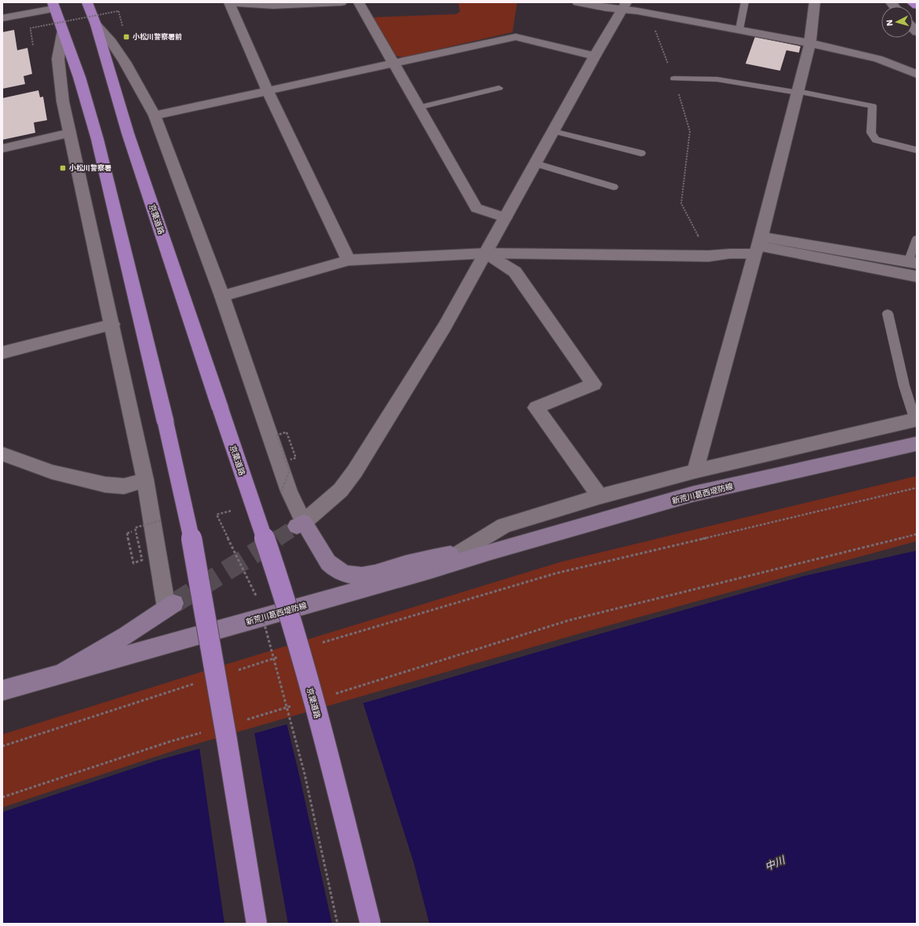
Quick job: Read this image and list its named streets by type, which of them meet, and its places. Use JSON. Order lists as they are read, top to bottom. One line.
{"streets":{"highway":["京葉道路"],"main road":["新荒川葛西堤防線"]},"water":["中川"],"places":{"transit":["小松川警察署前","小松川警察署"]},"north":"left"}
